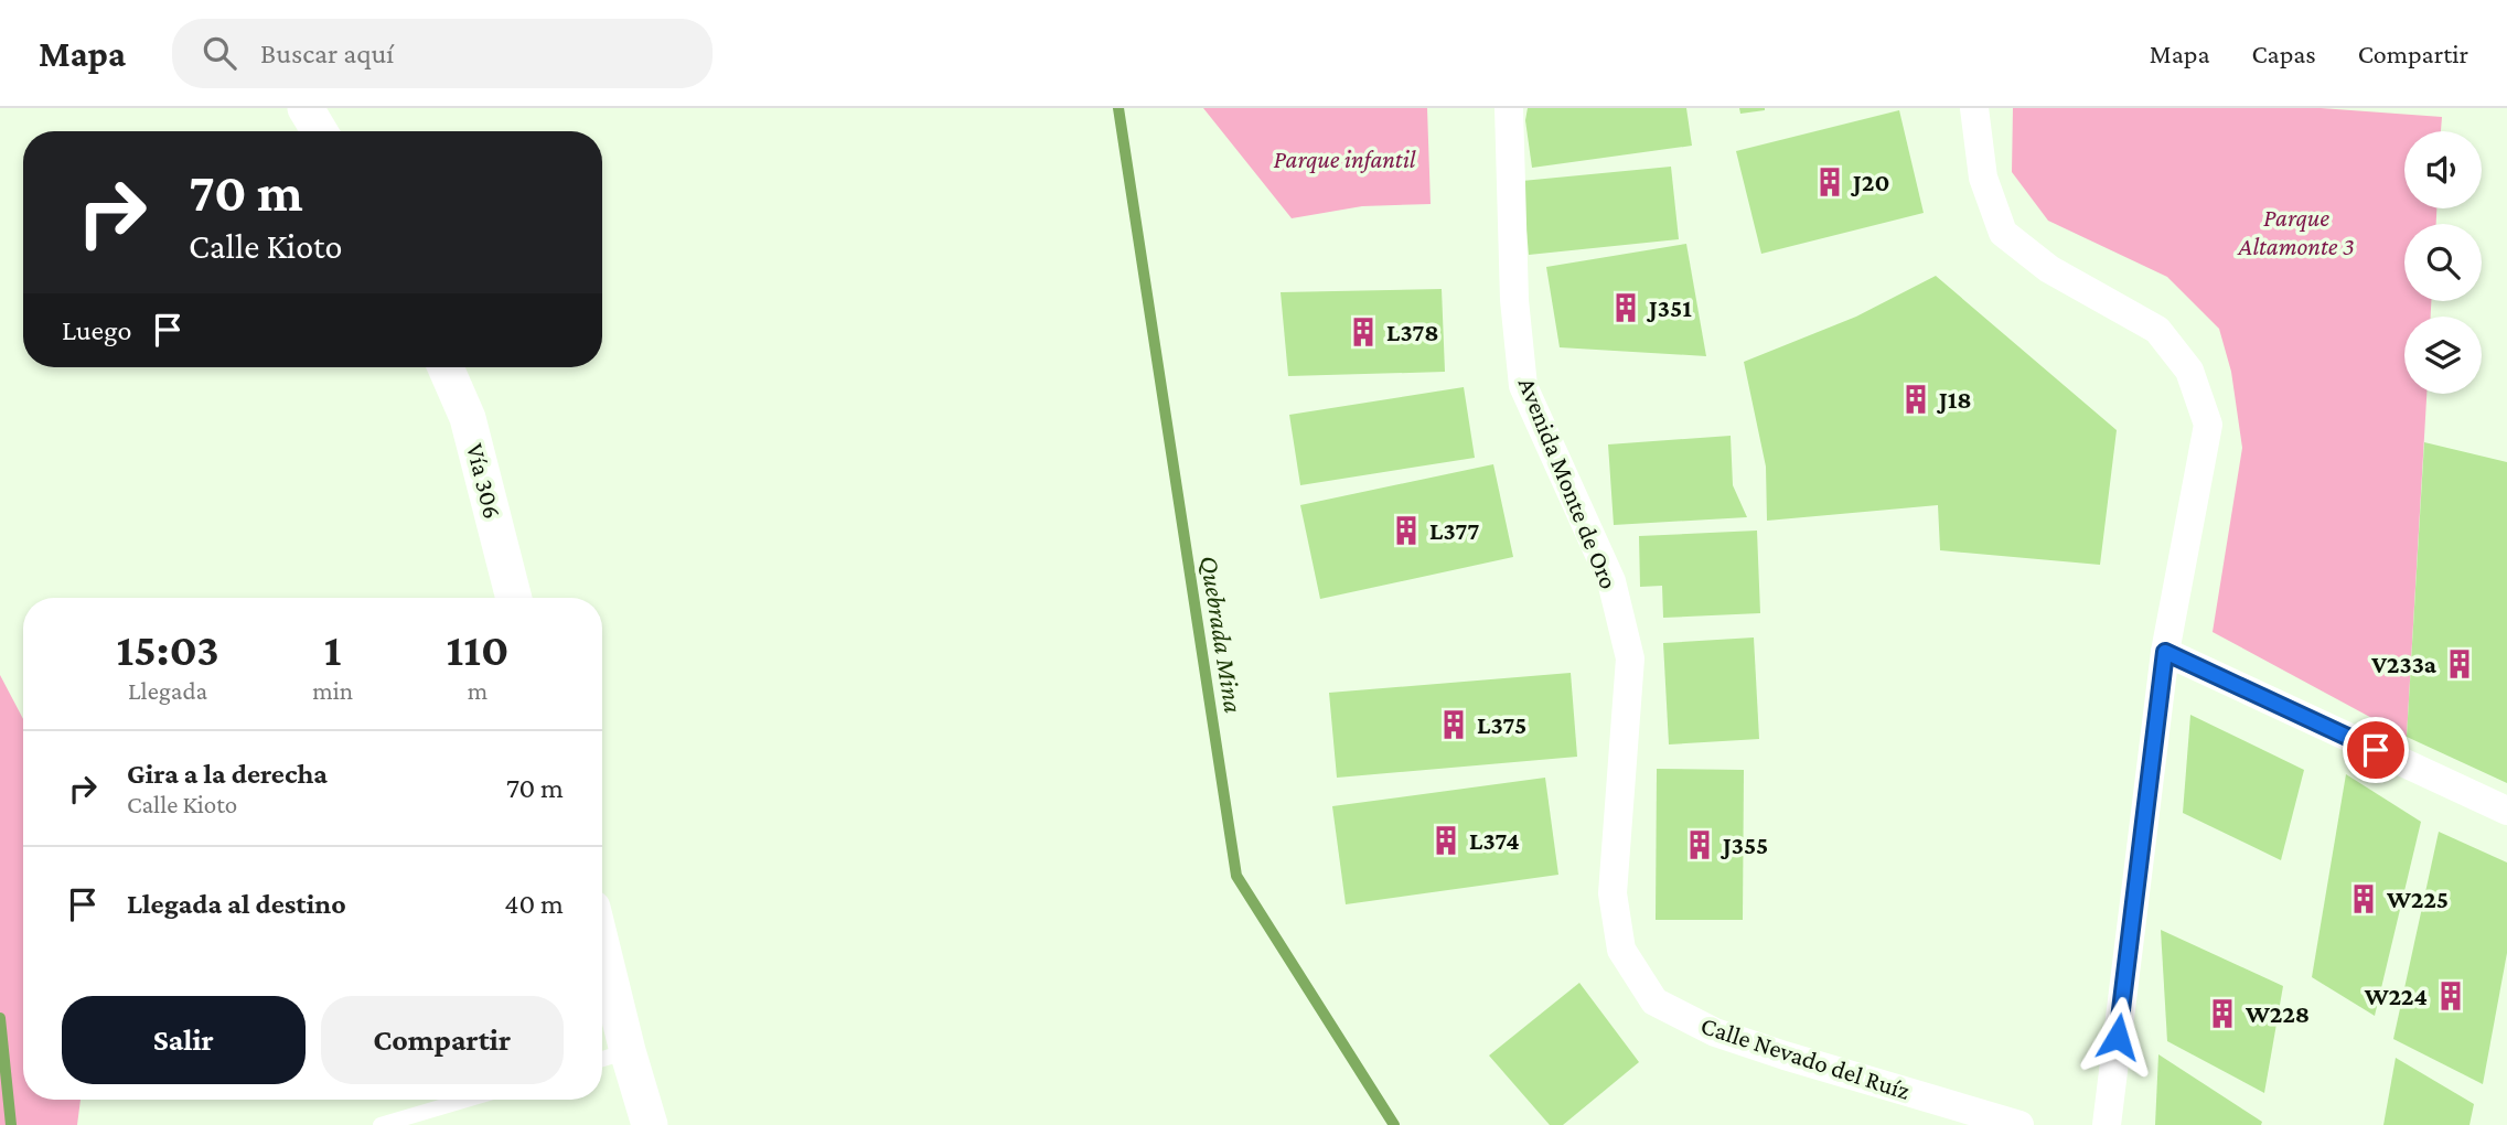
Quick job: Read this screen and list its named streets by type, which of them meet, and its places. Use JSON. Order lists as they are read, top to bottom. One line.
{"streets":{"street":["Vía 306","Avenida Monte de Oro","Calle Nevado del Ruíz"]},"crossings":[["Avenida Monte de Oro","Calle Nevado del Ruíz"]],"water":["Quebrada Mina"],"parks":["Parque infantil","Parque Altamonte 3"],"places":{"building":["J20","J351","L378","J18","L377","V233a","L375","L374","J355","W225","W224","W228"]},"page":{"header":"Mapa","search":"Buscar aquí","nav":["Mapa","Capas","Compartir"],"turn":["70 m","Calle Kioto"],"then":"Luego","eta":["15:03","Llegada","1","min","110","m"],"list":[{"name":"Gira a la derecha","note":"Calle Kioto","value":"70 m"},{"name":"Llegada al destino","value":"40 m"}],"buttons":["Salir","Compartir"]}}
